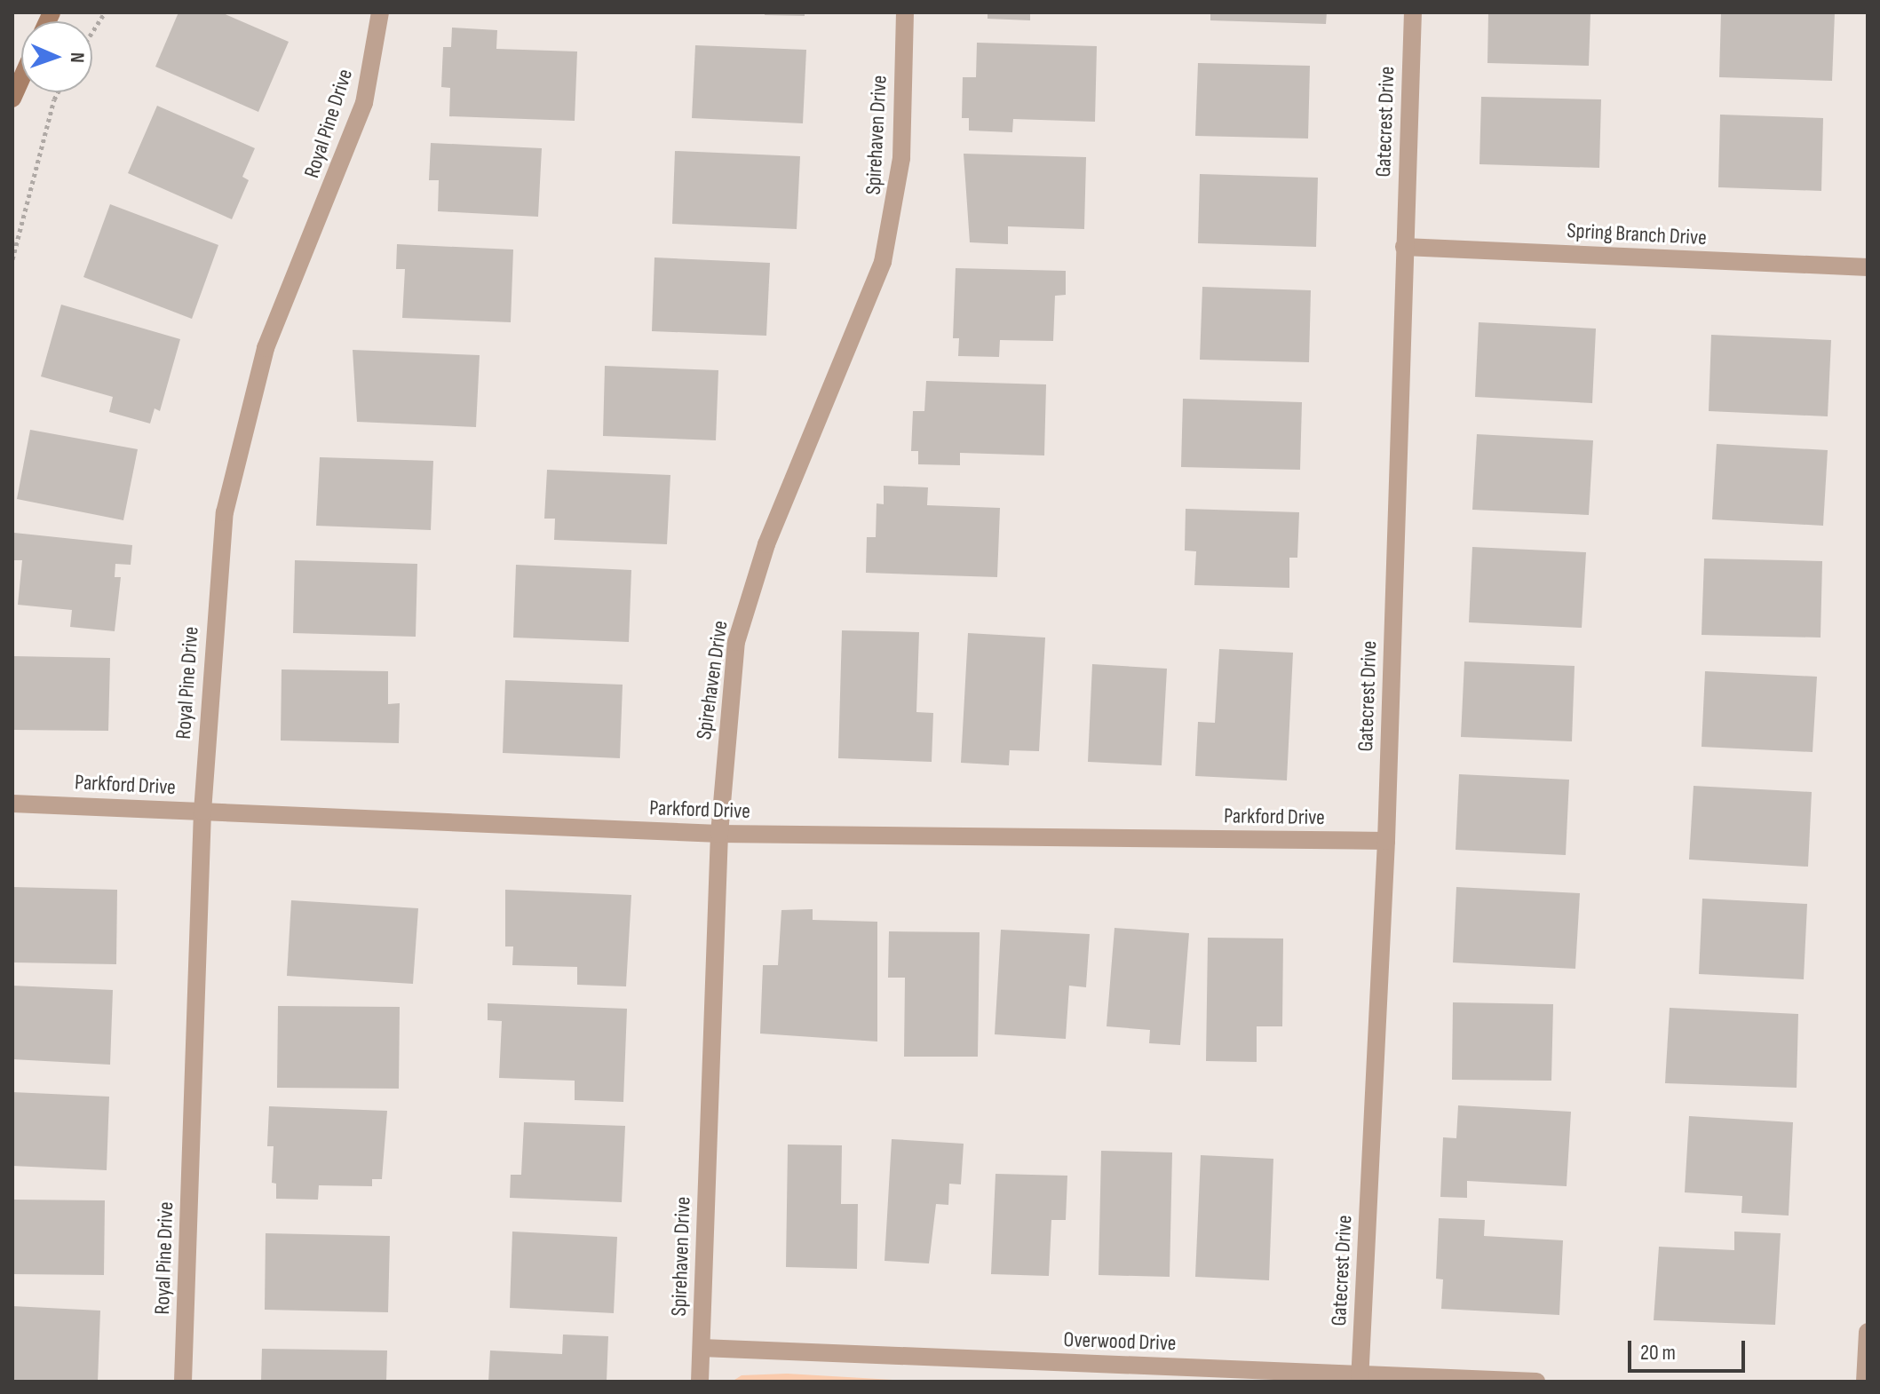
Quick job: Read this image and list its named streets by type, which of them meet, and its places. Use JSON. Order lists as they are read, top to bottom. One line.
{"streets":{"street":["Gatecrest Drive","Royal Pine Drive","Spirehaven Drive","Spring Branch Drive","Parkford Drive","Overwood Drive"]},"crossings":[["Gatecrest Drive","Spring Branch Drive"],["Gatecrest Drive","Parkford Drive"],["Gatecrest Drive","Overwood Drive"],["Royal Pine Drive","Parkford Drive"],["Spirehaven Drive","Parkford Drive"],["Spirehaven Drive","Overwood Drive"]],"scale_bar":"20 m","north":"right"}
